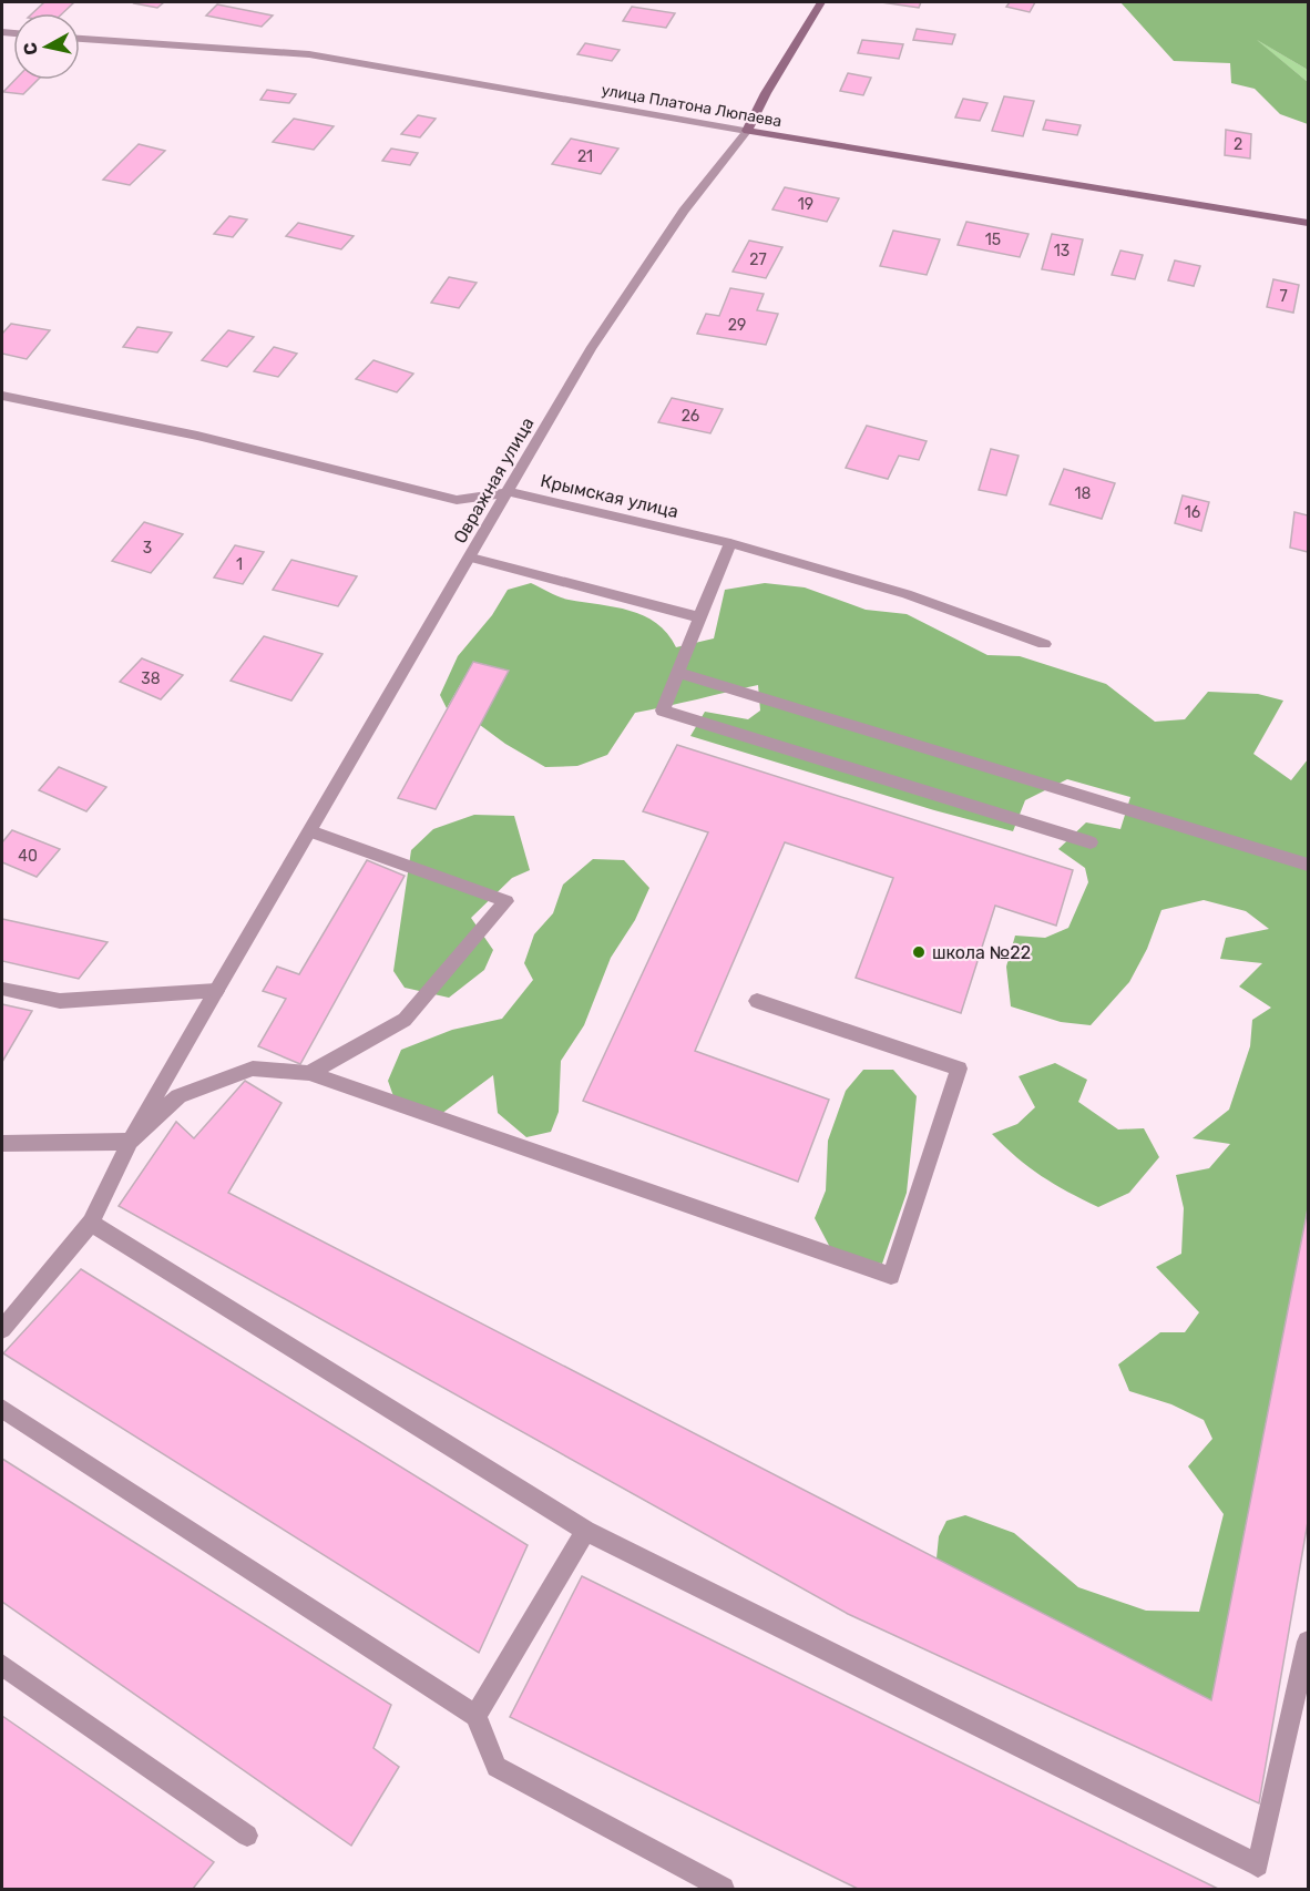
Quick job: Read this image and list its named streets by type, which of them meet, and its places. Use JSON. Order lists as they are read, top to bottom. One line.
{"streets":{"street":["улица Платона Люпаева","Овражная улица","Крымская улица"]},"crossings":[["улица Платона Люпаева","Овражная улица"],["Овражная улица","Крымская улица"]],"places":["школа №22"],"house_numbers":["2","21","19","15","13","27","7","29","26","18","16","3","1","38","40"],"north":"left"}
